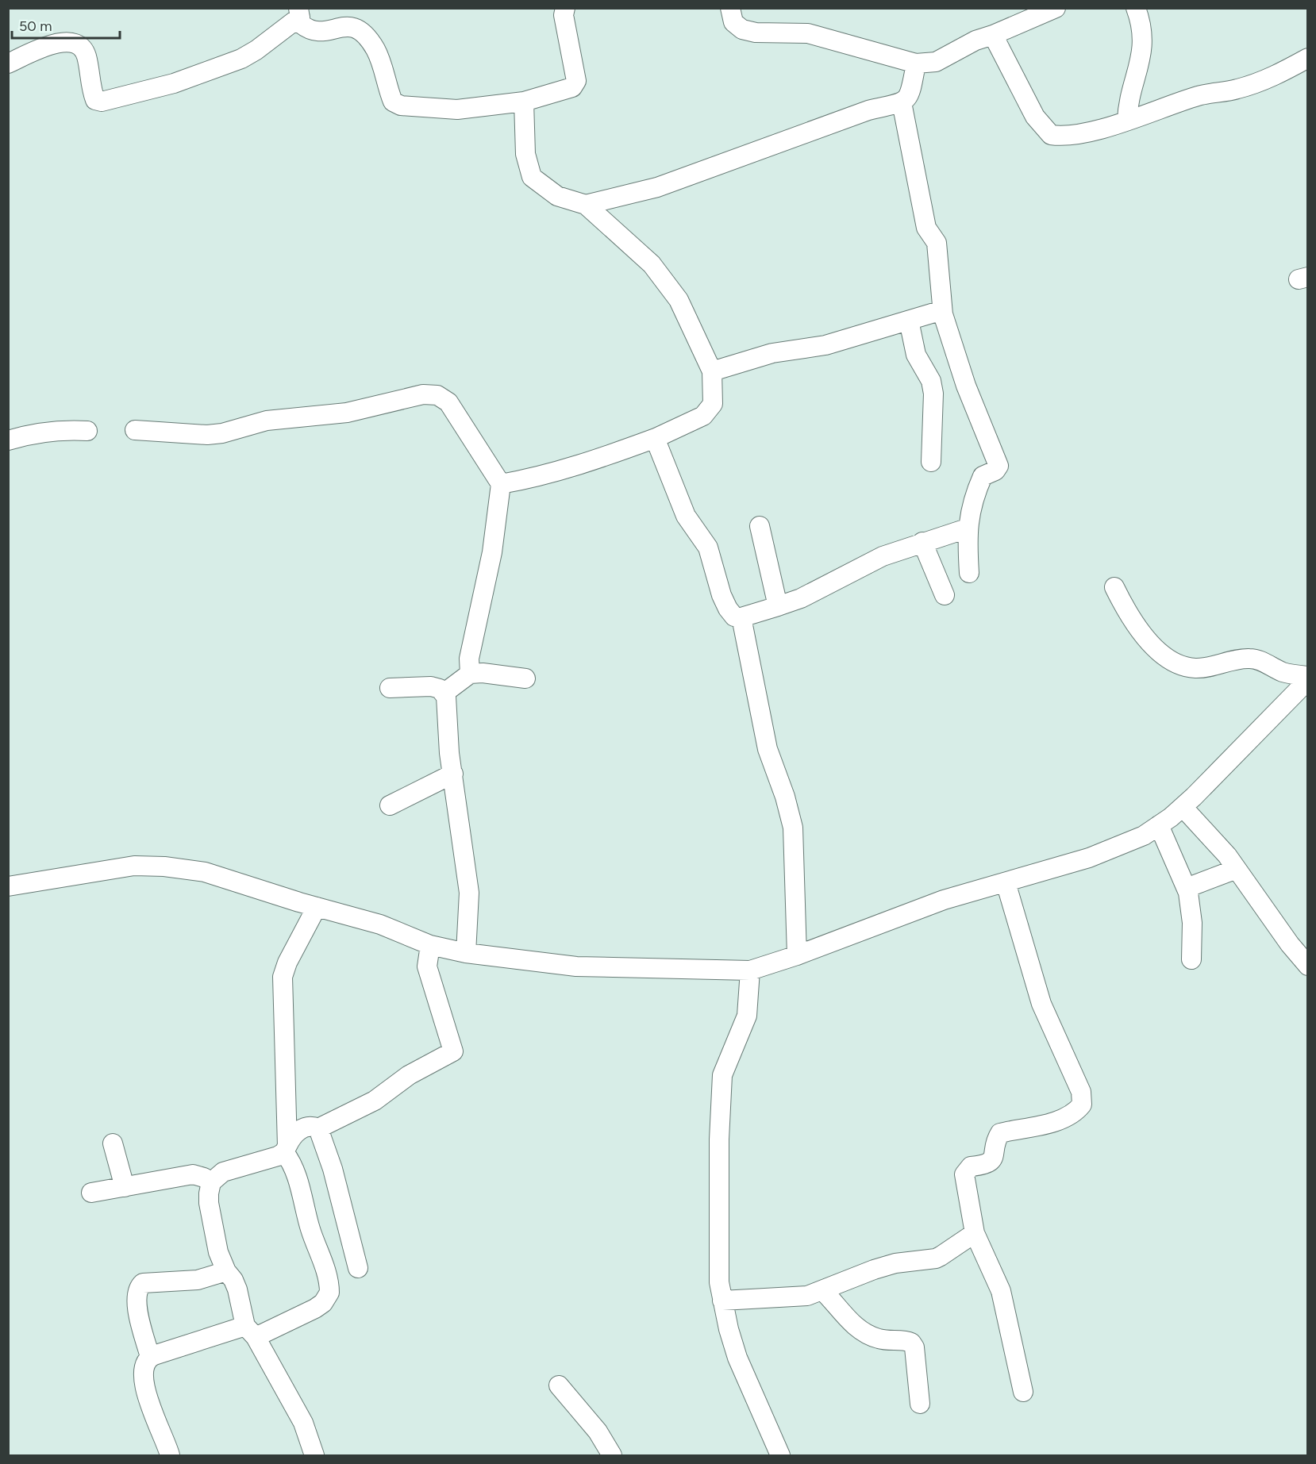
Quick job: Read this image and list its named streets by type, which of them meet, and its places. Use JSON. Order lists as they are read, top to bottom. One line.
{"scale_bar":"50 m"}
